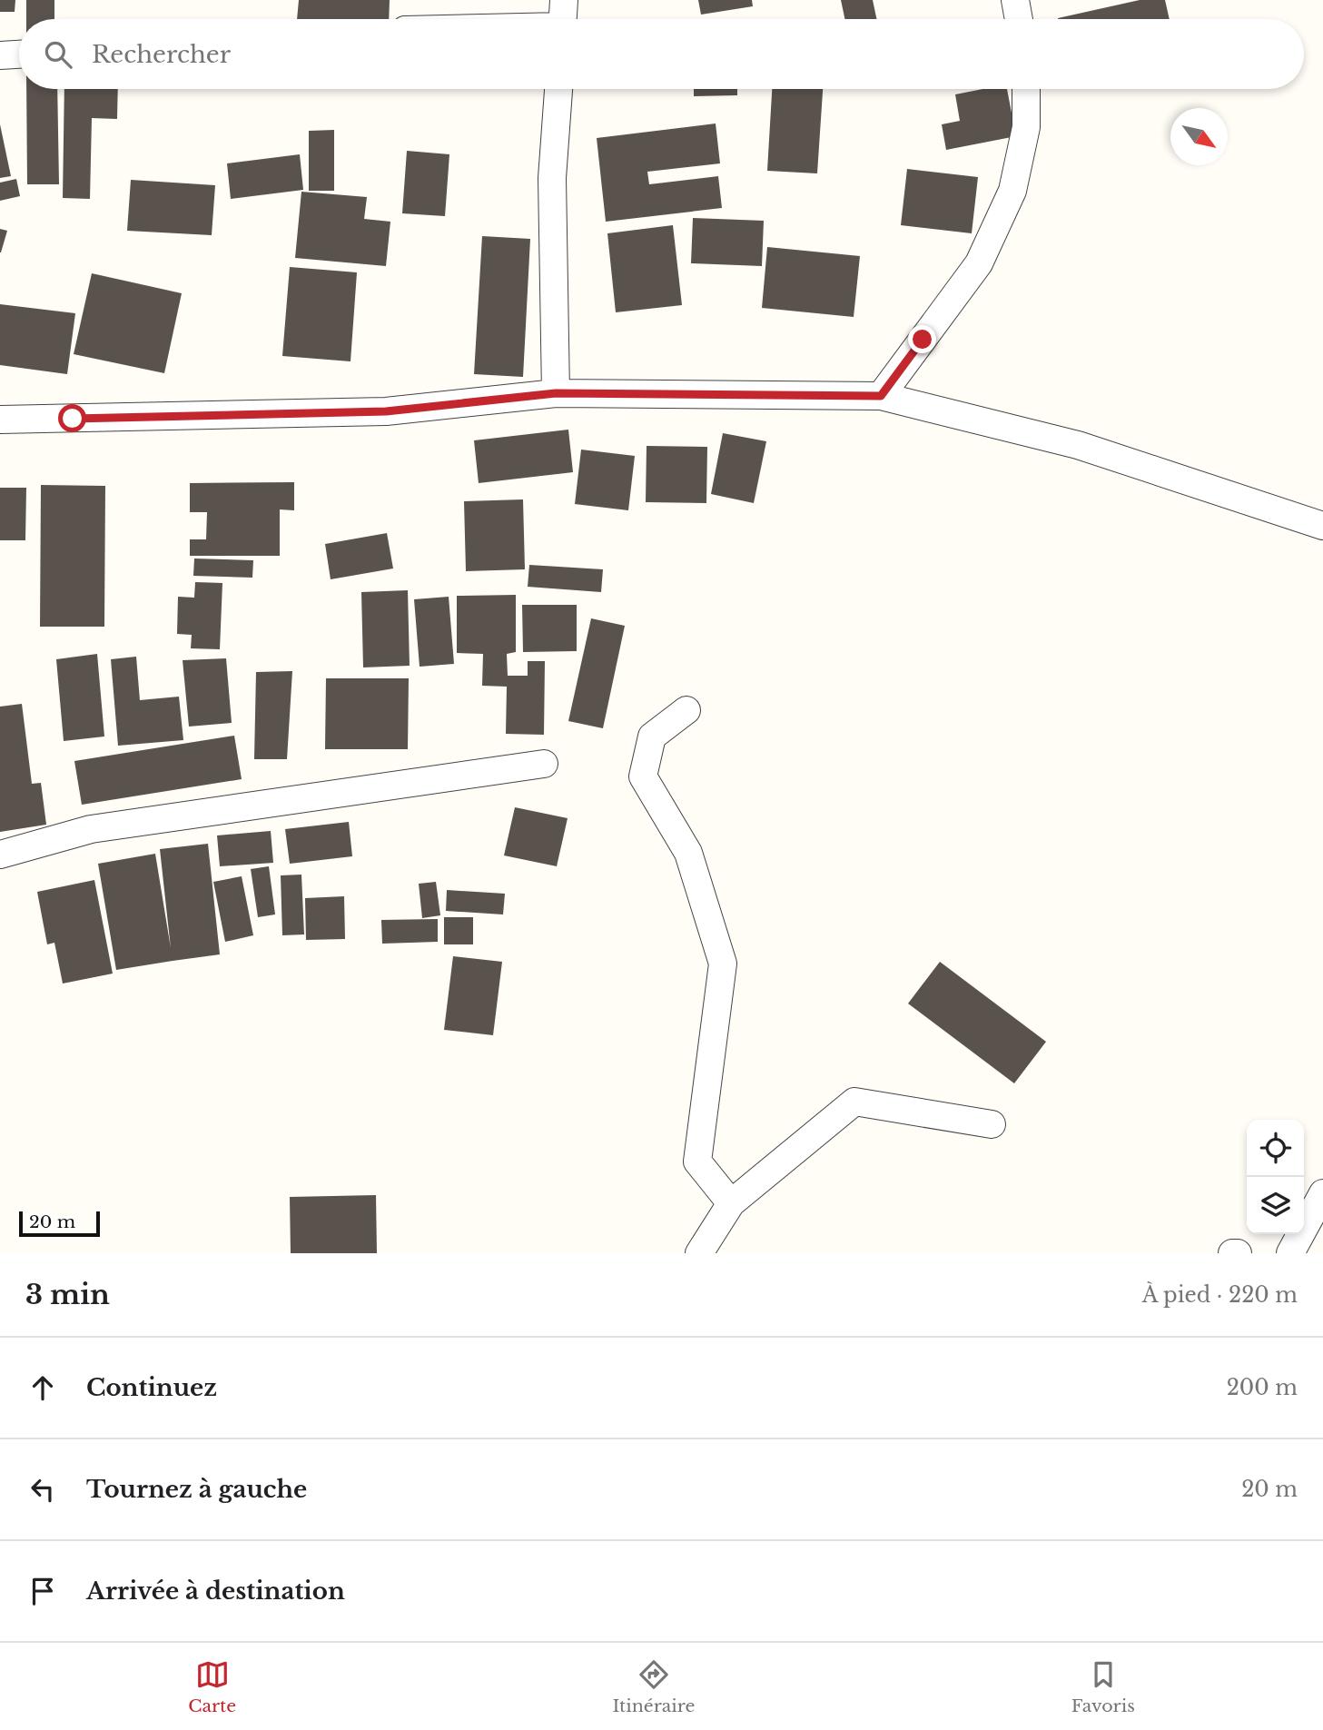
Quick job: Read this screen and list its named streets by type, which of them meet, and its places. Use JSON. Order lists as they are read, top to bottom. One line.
{"scale_bar":"20 m","north":"bottom right","page":{"search":"Rechercher","scale":"20 m","heading":["3 min","À pied · 220 m"],"list":[["Continuez","200 m"],["Tournez à gauche","20 m"],"Arrivée à destination"],"nav":["Carte","Itinéraire","Favoris"]}}
